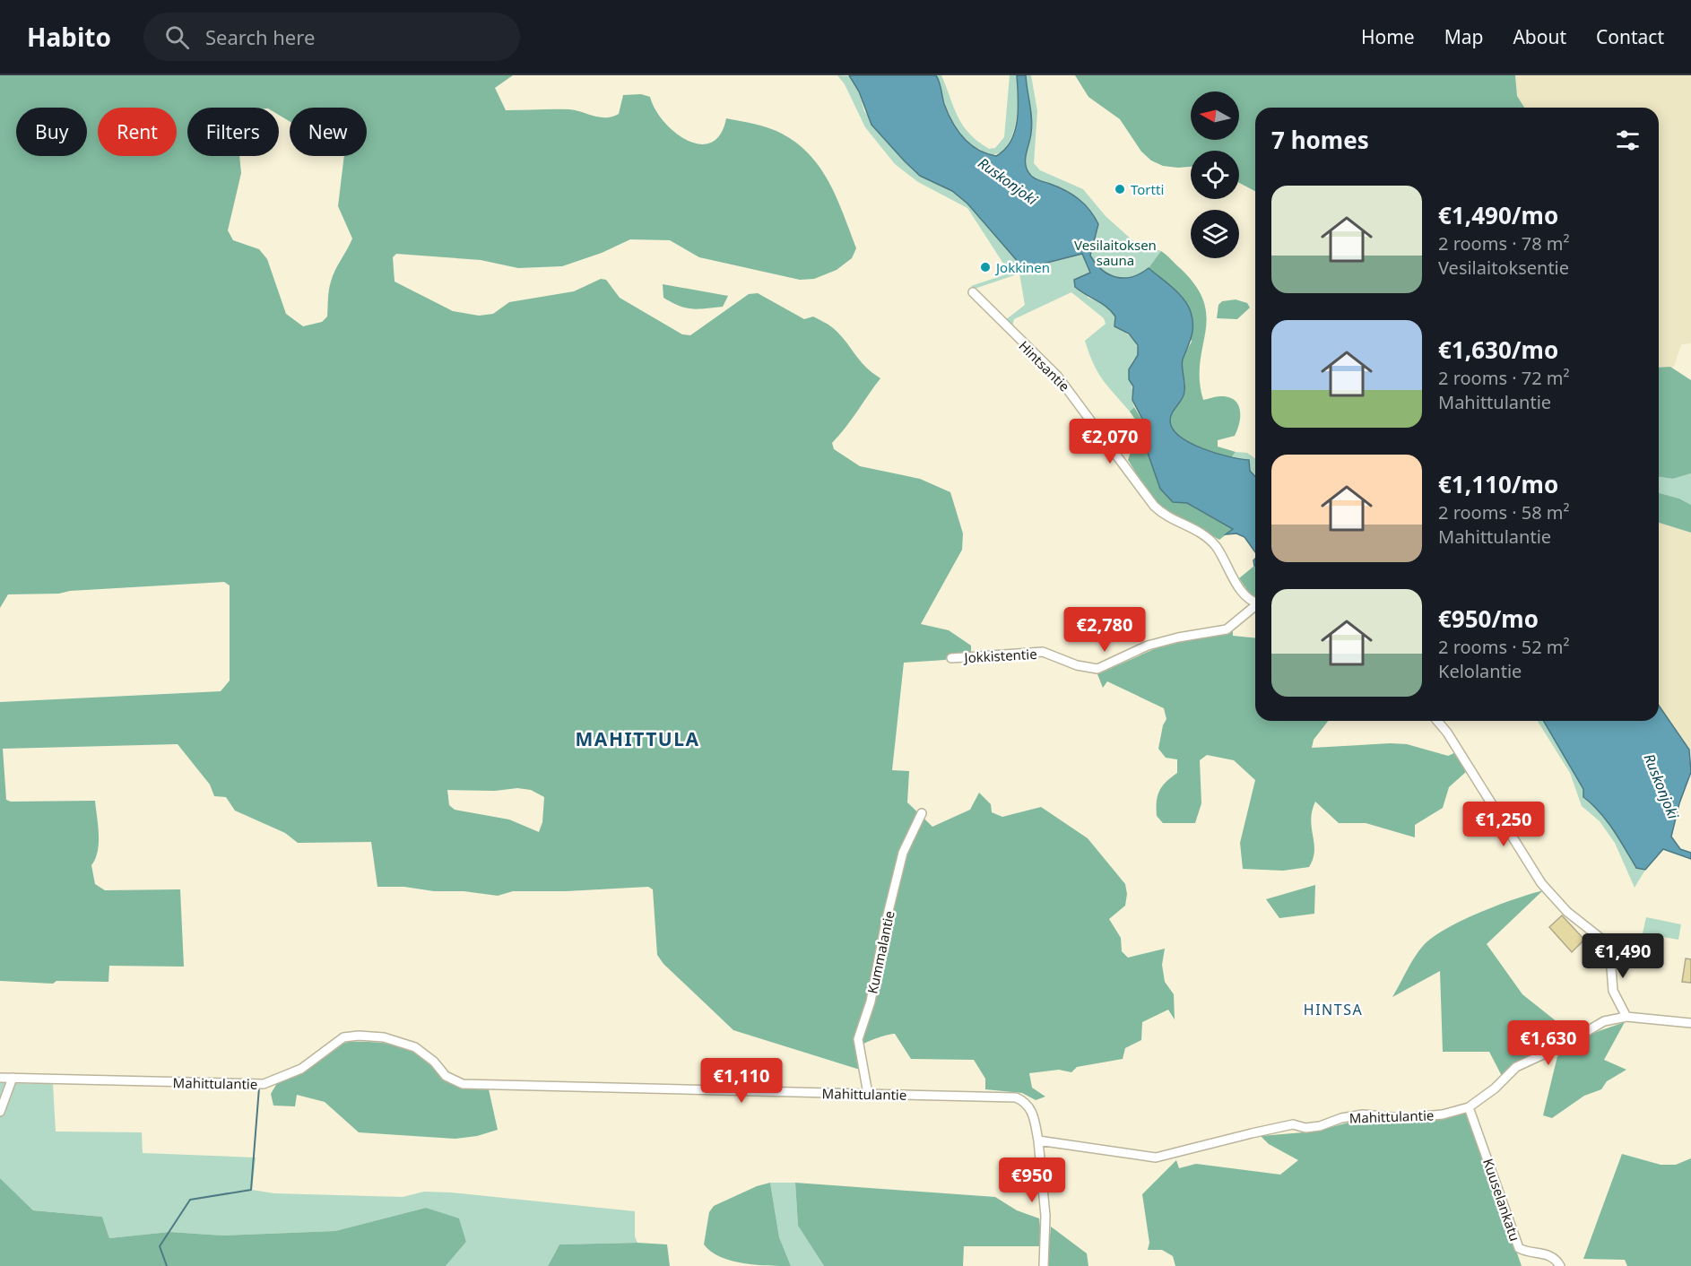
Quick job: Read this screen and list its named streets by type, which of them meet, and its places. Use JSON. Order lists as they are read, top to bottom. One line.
{"streets":{"street":["Hintsantie","Jokkistentie","Kummalantie","Mahittulantie","Kuuselankatu"]},"crossings":[["Kummalantie","Mahittulantie"],["Mahittulantie","Kuuselankatu"]],"districts":["MAHITTULA","HINTSA"],"water":["Ruskonjoki"],"parks":["Vesilaitoksen sauna"],"places":["Tortti","Jokkinen"],"north":"left","page":{"header":"Habito","search":"Search here","nav":["Home","Map","About","Contact"],"chip":["Buy","Rent","Filters","New"],"heading":"7 homes","list":[{"name":"€1,490/mo","note":"2 rooms · 78 m² · Vesilaitoksentie"},{"name":"€1,630/mo","note":"2 rooms · 72 m² · Mahittulantie"},{"name":"€1,110/mo","note":"2 rooms · 58 m² · Mahittulantie"},{"name":"€950/mo","note":"2 rooms · 52 m² · Kelolantie"}],"price":["€2,070","€2,780","€1,250","€1,490","€1,630","€1,110","€950"]}}
